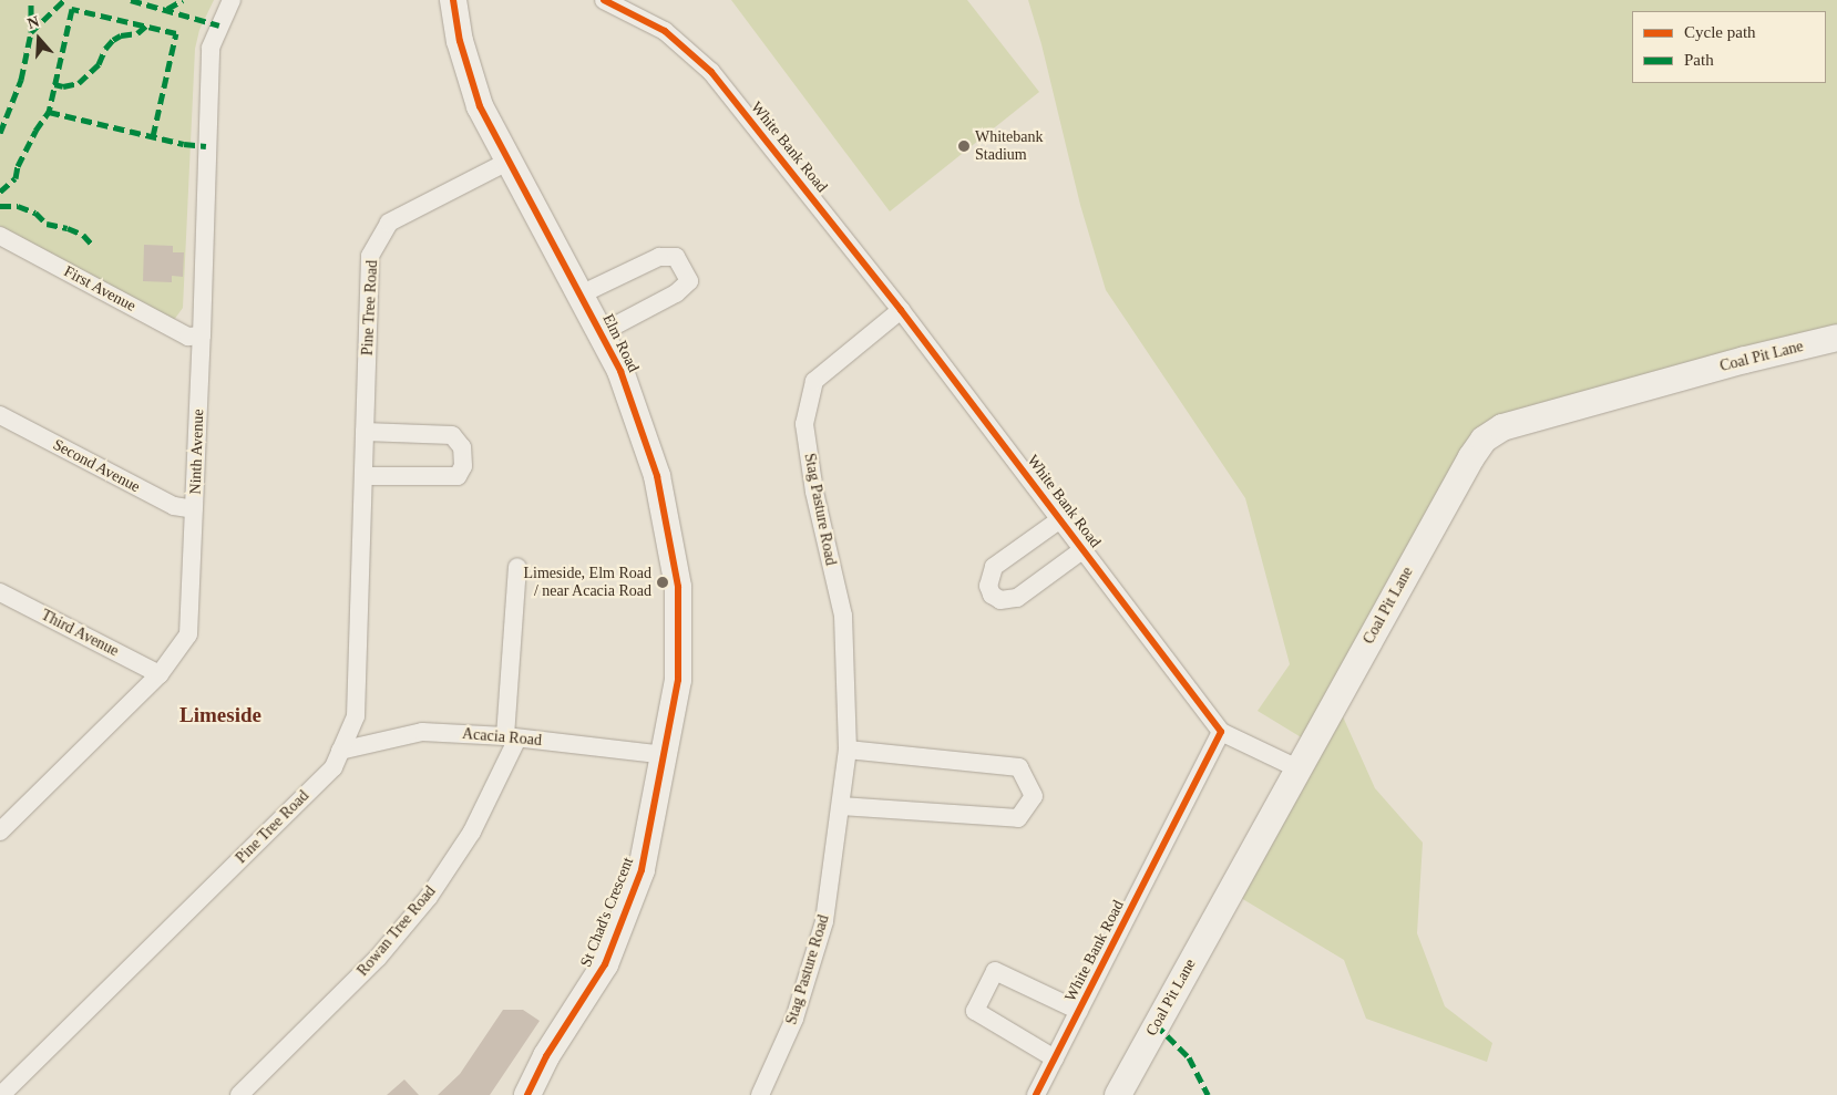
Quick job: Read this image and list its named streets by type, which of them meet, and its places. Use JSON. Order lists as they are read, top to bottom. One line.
{"streets":{"street":["White Bank Road","First Avenue","Pine Tree Road","Elm Road","Coal Pit Lane","Ninth Avenue","Second Avenue","Stag Pasture Road","Third Avenue","Acacia Road","St Chad's Crescent","Rowan Tree Road"]},"crossings":[["White Bank Road","Stag Pasture Road"],["First Avenue","Ninth Avenue"],["Pine Tree Road","Elm Road"],["Pine Tree Road","Acacia Road"],["Elm Road","Acacia Road"],["Elm Road","St Chad's Crescent"],["Ninth Avenue","Second Avenue"],["Ninth Avenue","Third Avenue"],["Acacia Road","St Chad's Crescent"],["Acacia Road","Rowan Tree Road"]],"districts":["Limeside"],"places":["Whitebank Stadium","Limeside, Elm Road / near Acacia Road"],"legend":["Cycle path","Path"],"north":"top"}
